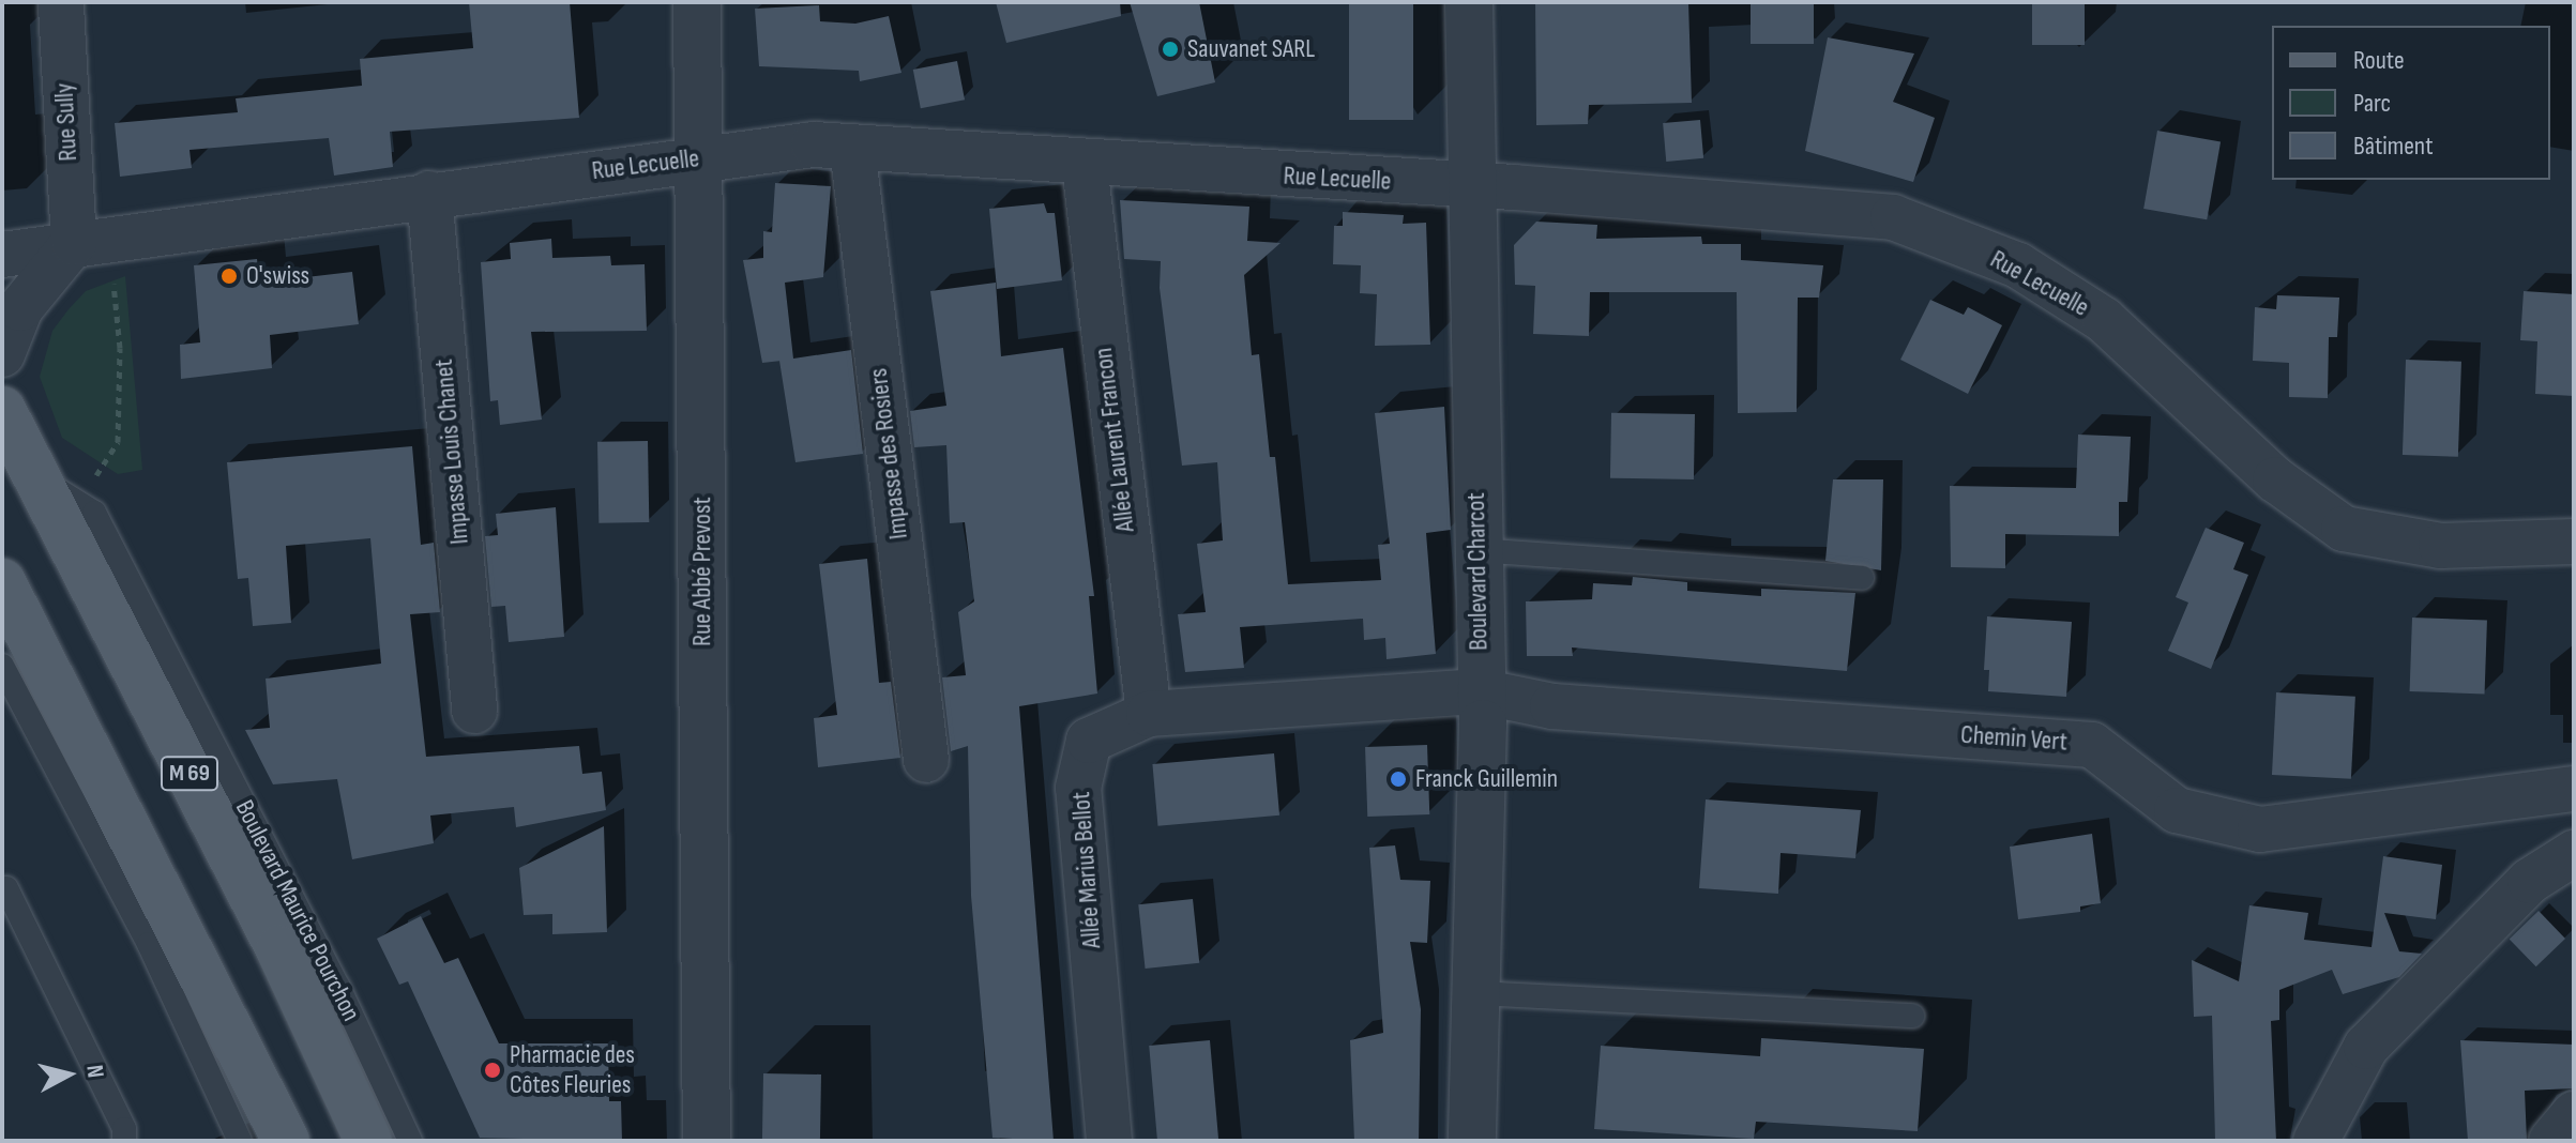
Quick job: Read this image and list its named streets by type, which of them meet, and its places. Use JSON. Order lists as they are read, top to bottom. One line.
{"streets":{"main road":["M 69","Boulevard Maurice Pourchon"],"street":["Rue Sully","Rue Lecuelle","Allée Laurent Francon","Impasse Louis Chanet","Impasse des Rosiers","Rue Abbé Prevost","Boulevard Charcot","Chemin Vert","Allée Marius Bellot"]},"crossings":[["Rue Sully","Rue Lecuelle"],["Rue Sully","Boulevard Maurice Pourchon"],["Rue Lecuelle","Allée Laurent Francon"],["Rue Lecuelle","Impasse Louis Chanet"],["Rue Lecuelle","Impasse des Rosiers"],["Rue Lecuelle","Rue Abbé Prevost"],["Rue Lecuelle","Boulevard Charcot"],["Rue Lecuelle","Boulevard Maurice Pourchon"],["Allée Laurent Francon","Allée Marius Bellot"],["Boulevard Charcot","Chemin Vert"],["Boulevard Charcot","Allée Marius Bellot"],["Chemin Vert","Allée Marius Bellot"]],"places":["Sauvanet SARL","O'swiss","Franck Guillemin","Pharmacie des Côtes Fleuries"],"legend":["Route","Parc","Bâtiment"],"north":"right"}
